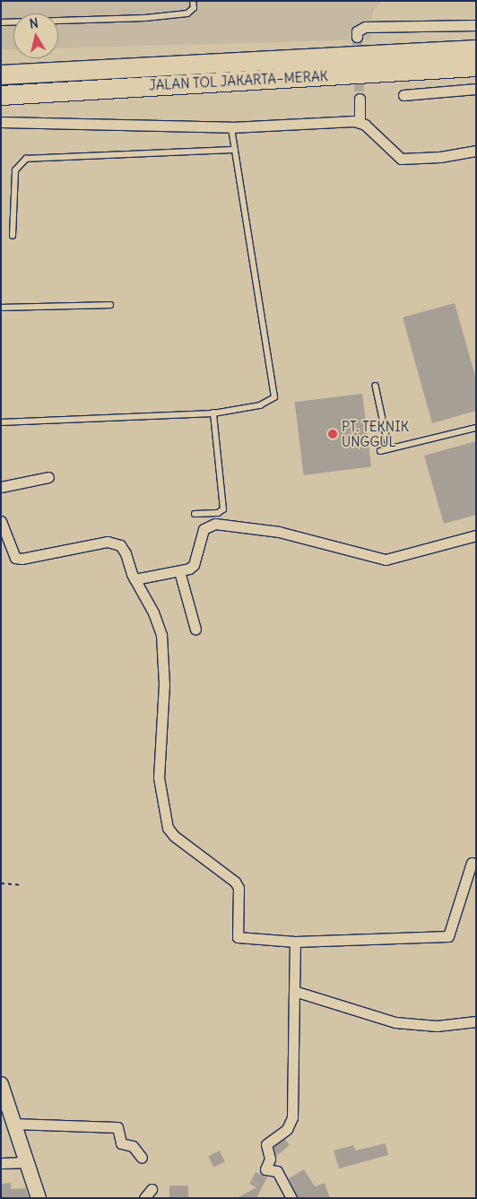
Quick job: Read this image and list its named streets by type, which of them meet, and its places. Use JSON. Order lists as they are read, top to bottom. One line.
{"streets":{"highway":["JALAN TOL JAKARTA–MERAK"]},"places":["PT. TEKNIK UNGGUL"],"north":"top"}
